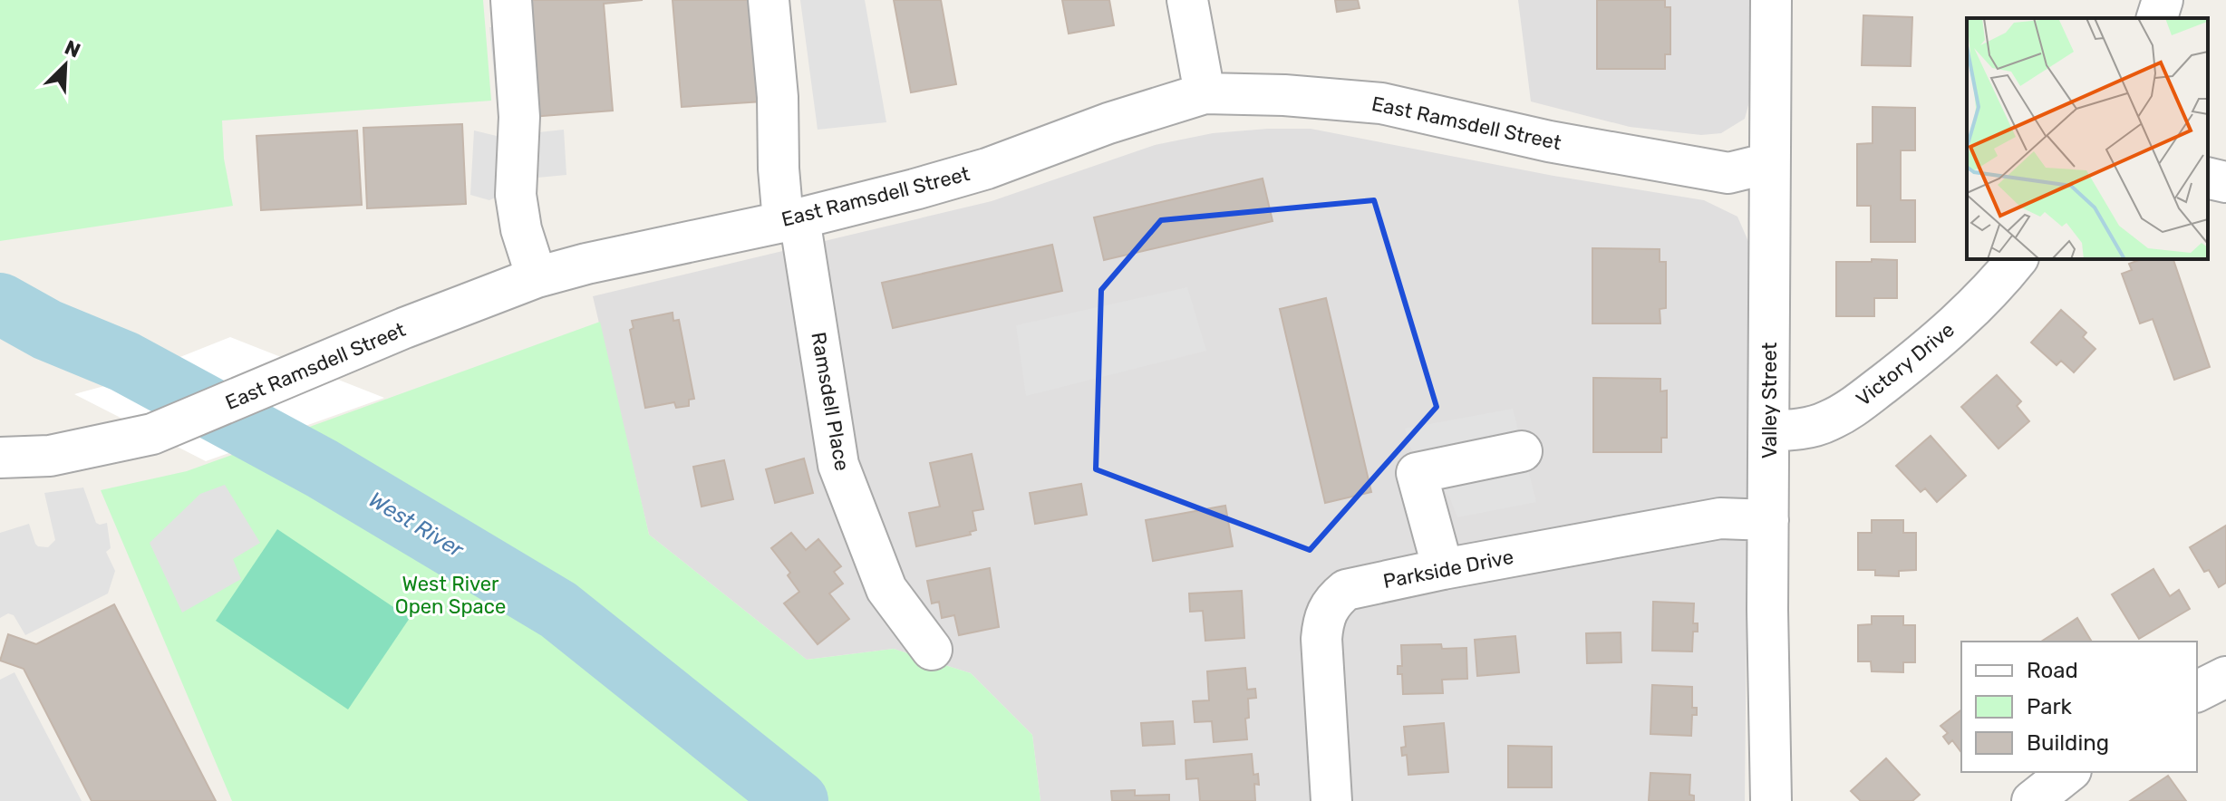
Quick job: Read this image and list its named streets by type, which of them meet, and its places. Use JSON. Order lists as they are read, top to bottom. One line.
{"streets":{"street":["East Ramsdell Street","Victory Drive","Valley Street","Ramsdell Place","Parkside Drive"]},"crossings":[["East Ramsdell Street","Valley Street"],["East Ramsdell Street","Ramsdell Place"],["Victory Drive","Valley Street"],["Valley Street","Parkside Drive"]],"water":["West River"],"parks":["West River Open Space"],"legend":["Road","Park","Building"],"north":"top right"}
